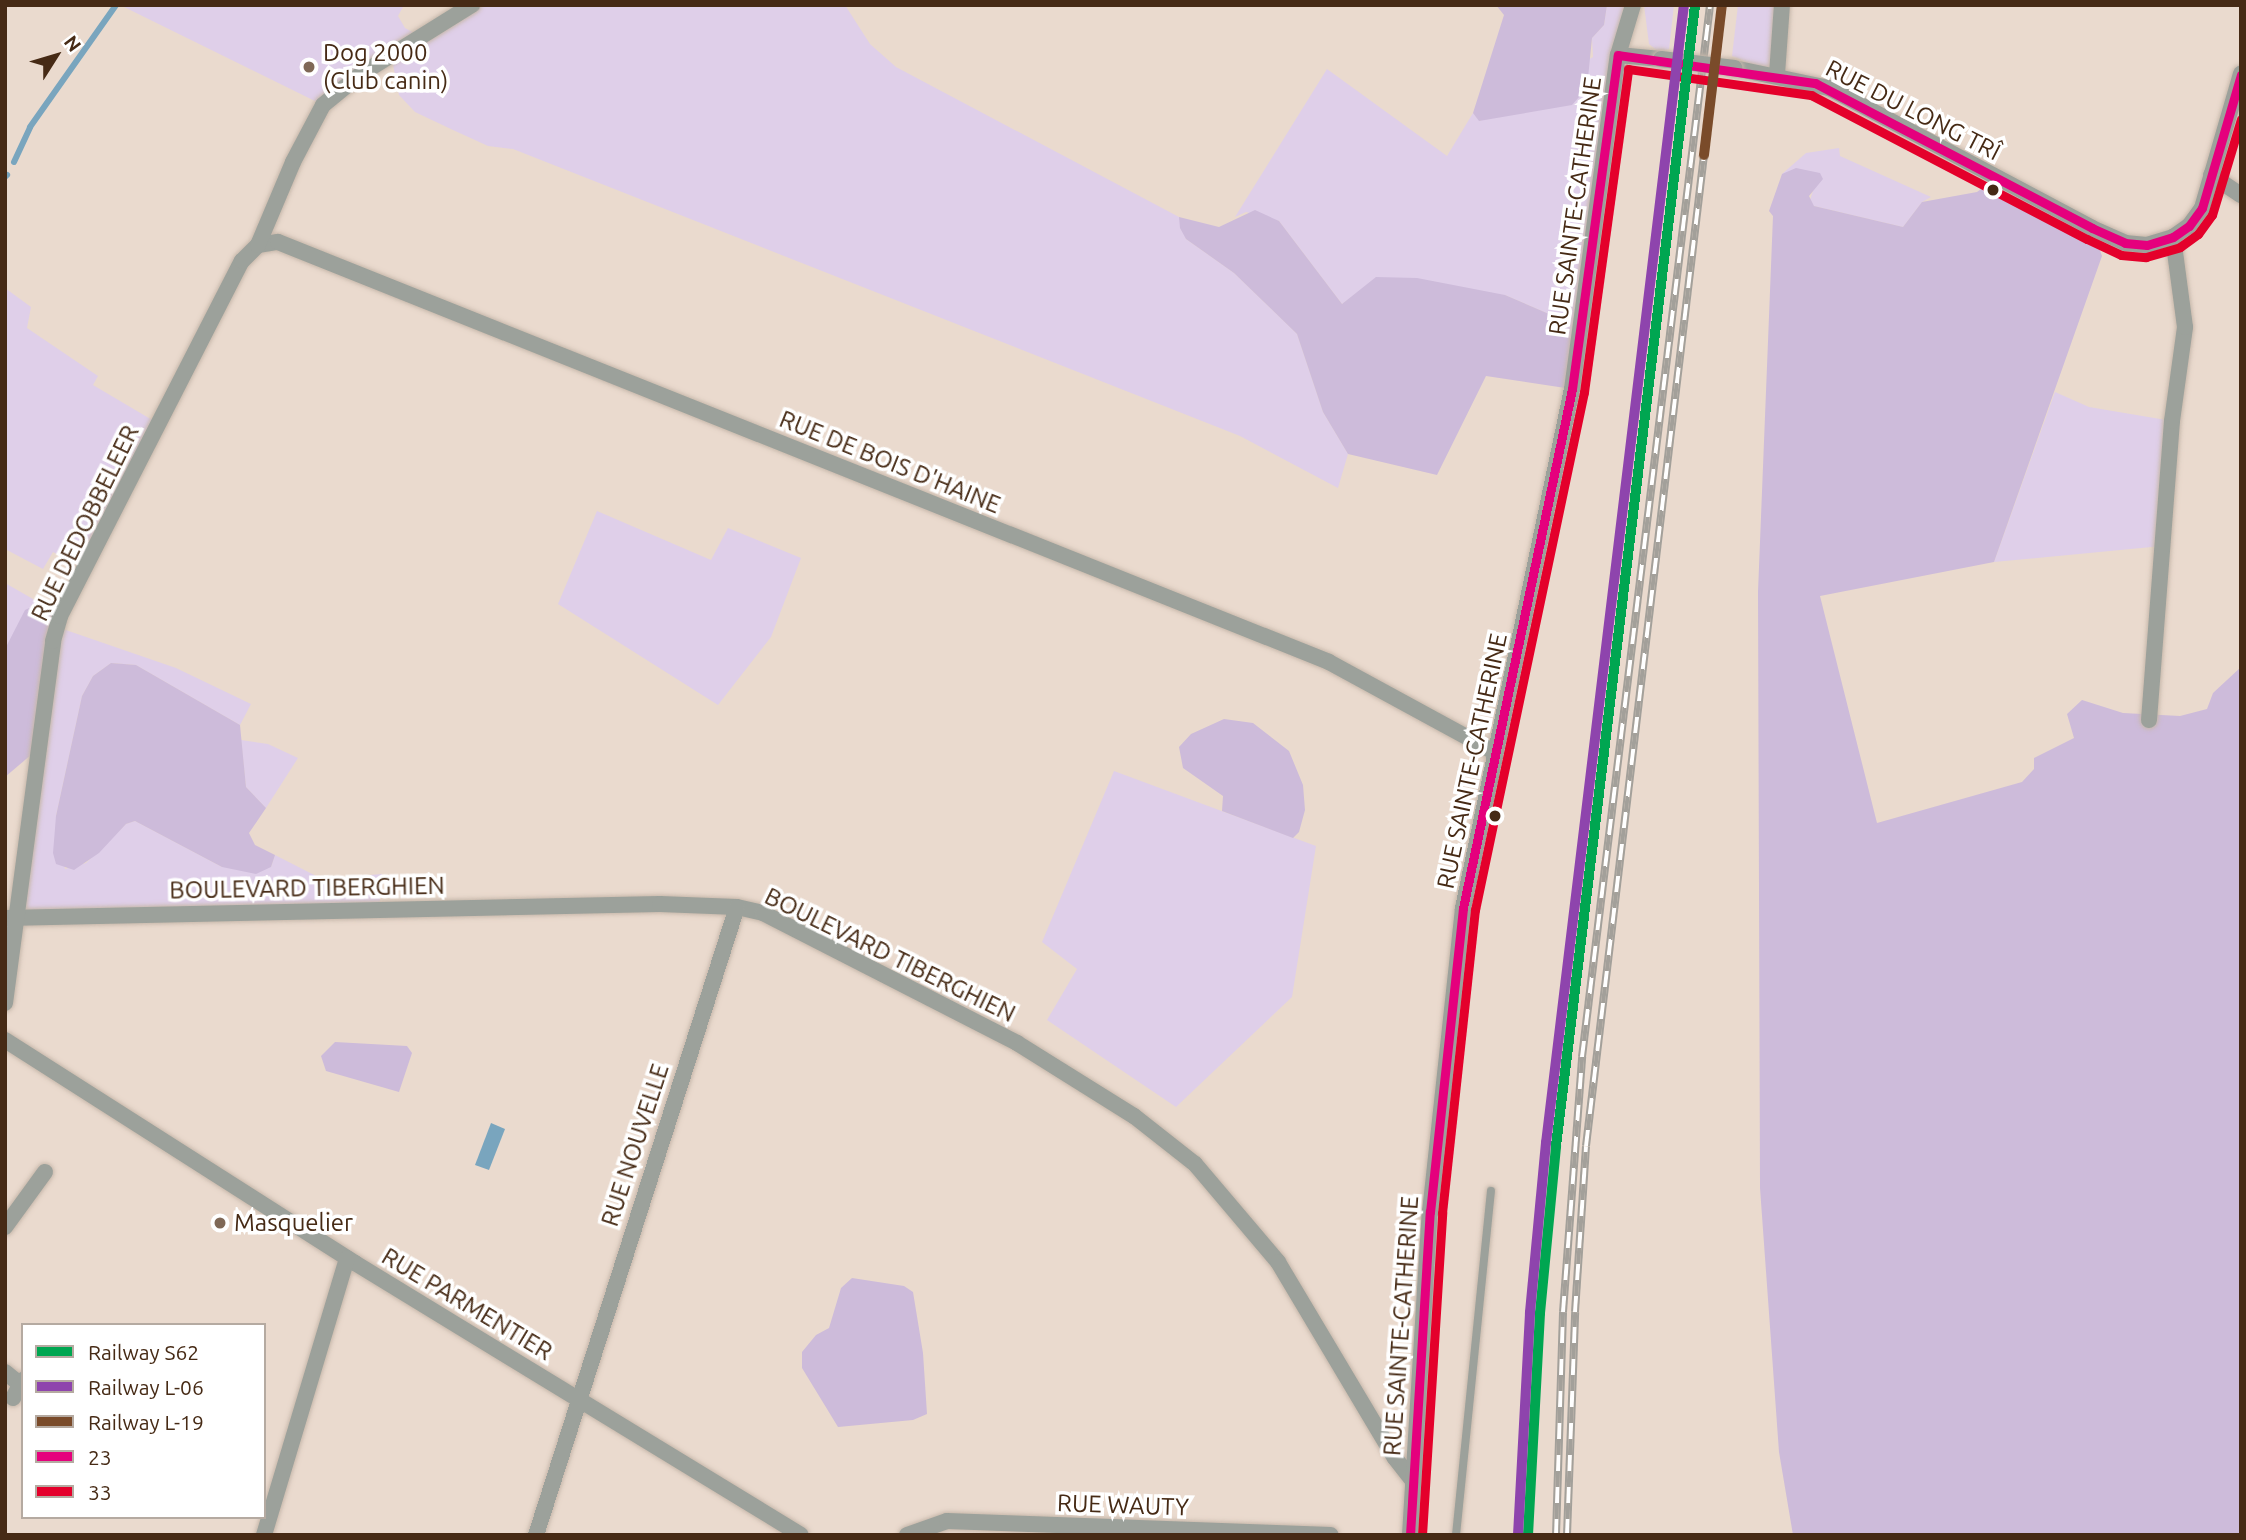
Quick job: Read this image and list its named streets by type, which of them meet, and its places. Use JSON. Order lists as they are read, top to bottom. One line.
{"streets":{"street":["RUE DU LONG TRÎ","RUE SAINTE-CATHERINE","RUE DE BOIS D'HAINE","RUE DEDOBBELEER","BOULEVARD TIBERGHIEN","RUE NOUVELLE","RUE PARMENTIER","RUE WAUTY"]},"crossings":[["RUE DU LONG TRÎ","RUE SAINTE-CATHERINE"],["RUE SAINTE-CATHERINE","RUE DE BOIS D'HAINE"],["RUE SAINTE-CATHERINE","BOULEVARD TIBERGHIEN"],["RUE DE BOIS D'HAINE","RUE DEDOBBELEER"],["RUE DEDOBBELEER","BOULEVARD TIBERGHIEN"],["BOULEVARD TIBERGHIEN","RUE NOUVELLE"],["RUE NOUVELLE","RUE PARMENTIER"]],"places":["Dog 2000 (Club canin)","Masquelier"],"lines":["rail line S62","rail line L-06","rail line L-19","transit line 23","transit line 33"],"legend":["Railway S62","Railway L-06","Railway L-19","23","33"],"north":"top right"}
